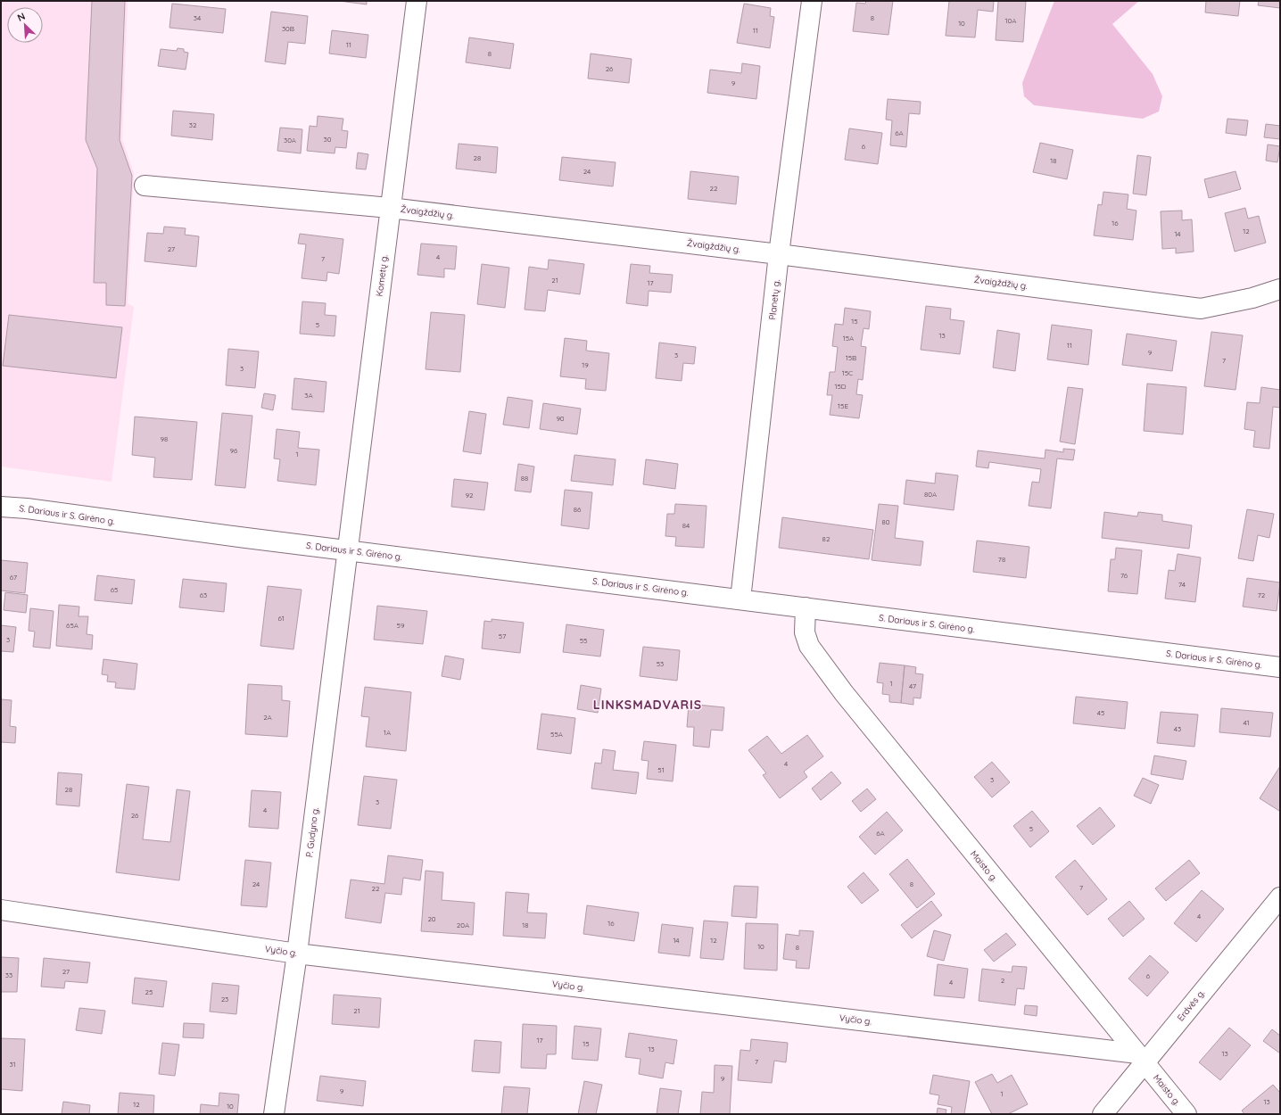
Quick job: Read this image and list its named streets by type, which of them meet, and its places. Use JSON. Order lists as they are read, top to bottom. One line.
{"streets":{"street":["Žvaigždžių g.","Kometų g.","Planetų g.","S. Dariaus ir S. Girėno g.","P. Gudyno g.","Maisto g.","Vyčio g.","Erdvės g."]},"crossings":[["Žvaigždžių g.","Kometų g."],["Žvaigždžių g.","Planetų g."],["Kometų g.","S. Dariaus ir S. Girėno g."],["Kometų g.","P. Gudyno g."],["Planetų g.","S. Dariaus ir S. Girėno g."],["S. Dariaus ir S. Girėno g.","P. Gudyno g."],["S. Dariaus ir S. Girėno g.","Maisto g."],["P. Gudyno g.","Vyčio g."],["Maisto g.","Vyčio g."],["Maisto g.","Erdvės g."],["Vyčio g.","Erdvės g."]],"districts":["LINKSMADVARIS"],"house_numbers":["34","8","10A","10","30B","11","11","8","26","9","32","6A","30","30A","6","28","18","24","22","16","12","14","27","4","7","21","17","15","5","13","15A","11","9","3","15B","7","19","3","15C","15D","3A","15E","90","98","96","1","88","80A","92","86","80","84","82","78","76","67","74","65","63","72","61","65A","59","57","3","55","53","1","47","45","2A","41","43","1A","55A","4","51","3","28","3","4","26","5","6A","24","8","7","22","4","20","16","20A","18","14","12","10","8","27","33","6","2","4","25","23","21","17","15","13","13","7","31","9","9","1","13","12","10"],"north":"top left"}
